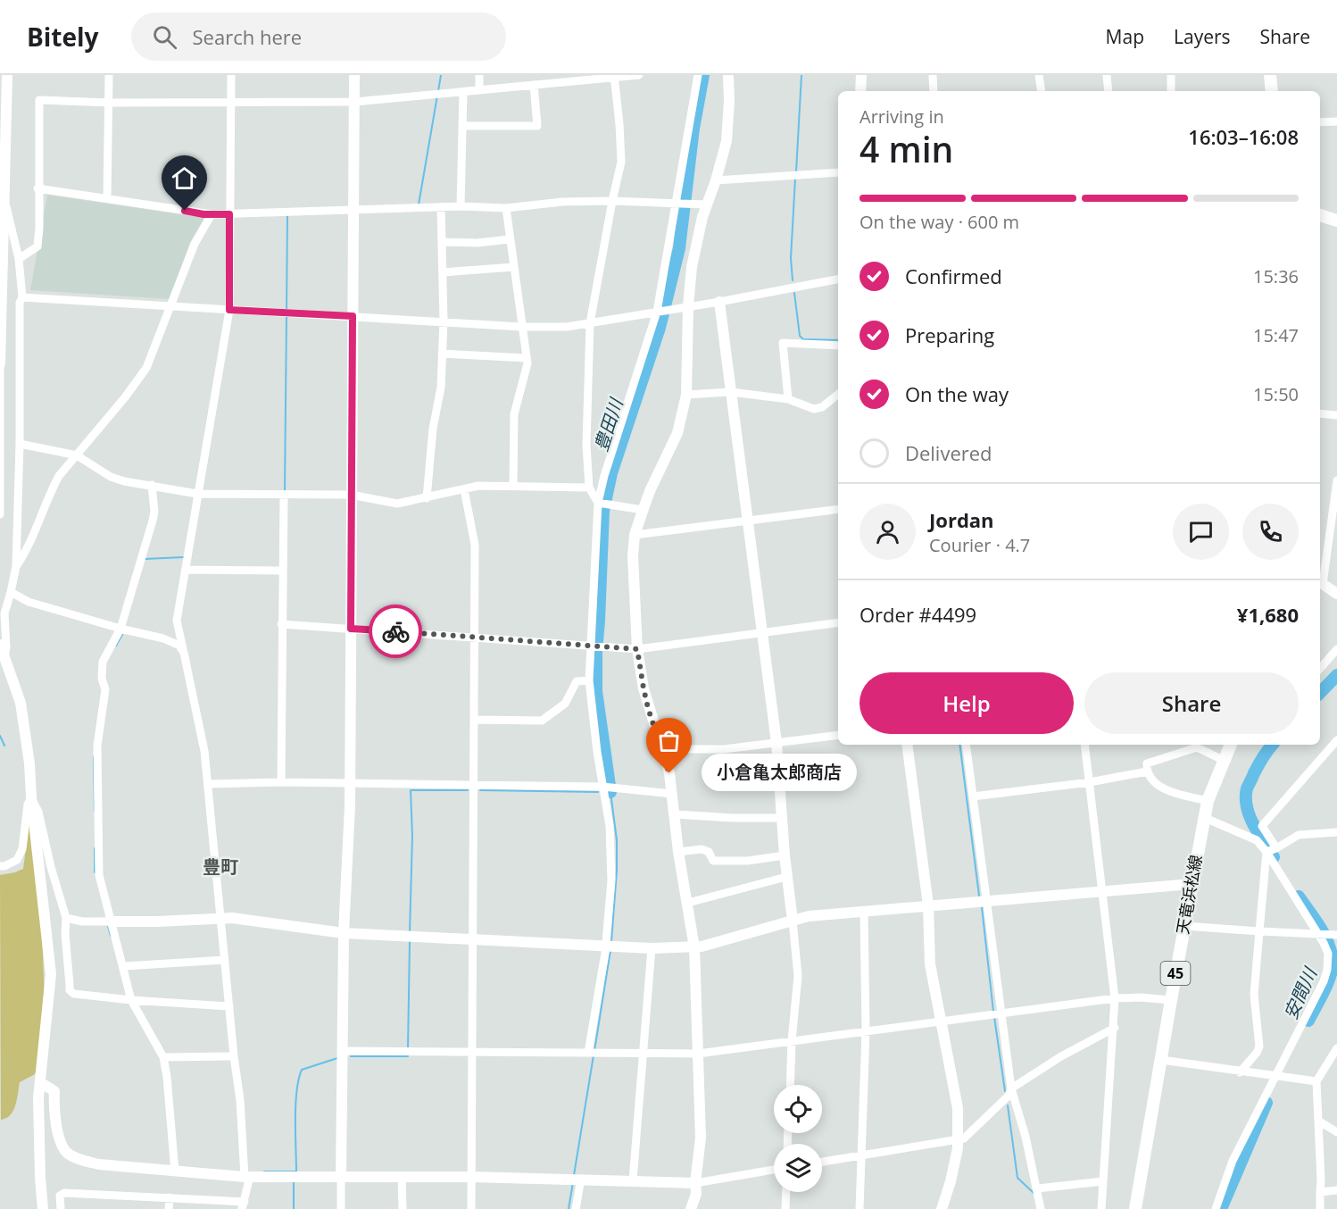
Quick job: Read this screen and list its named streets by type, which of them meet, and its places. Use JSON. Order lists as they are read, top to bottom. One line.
{"streets":{"main road":["天竜浜松線","45"]},"districts":["豊町"],"water":["豊田川","安間川"],"places":["小倉亀太郎商店"],"page":{"header":"Bitely","search":"Search here","nav":["Map","Layers","Share"],"heading":["4 min","Arriving in","16:03–16:08"],"panel":["Jordan","Courier · 4.7","Order #4499","¥1,680"],"bar":"On the way · 600 m","list":[["Confirmed","15:36"],["Preparing","15:47"],["On the way","15:50"],"Delivered"],"buttons":["Help","Share"],"bubble":"小倉亀太郎商店"}}
